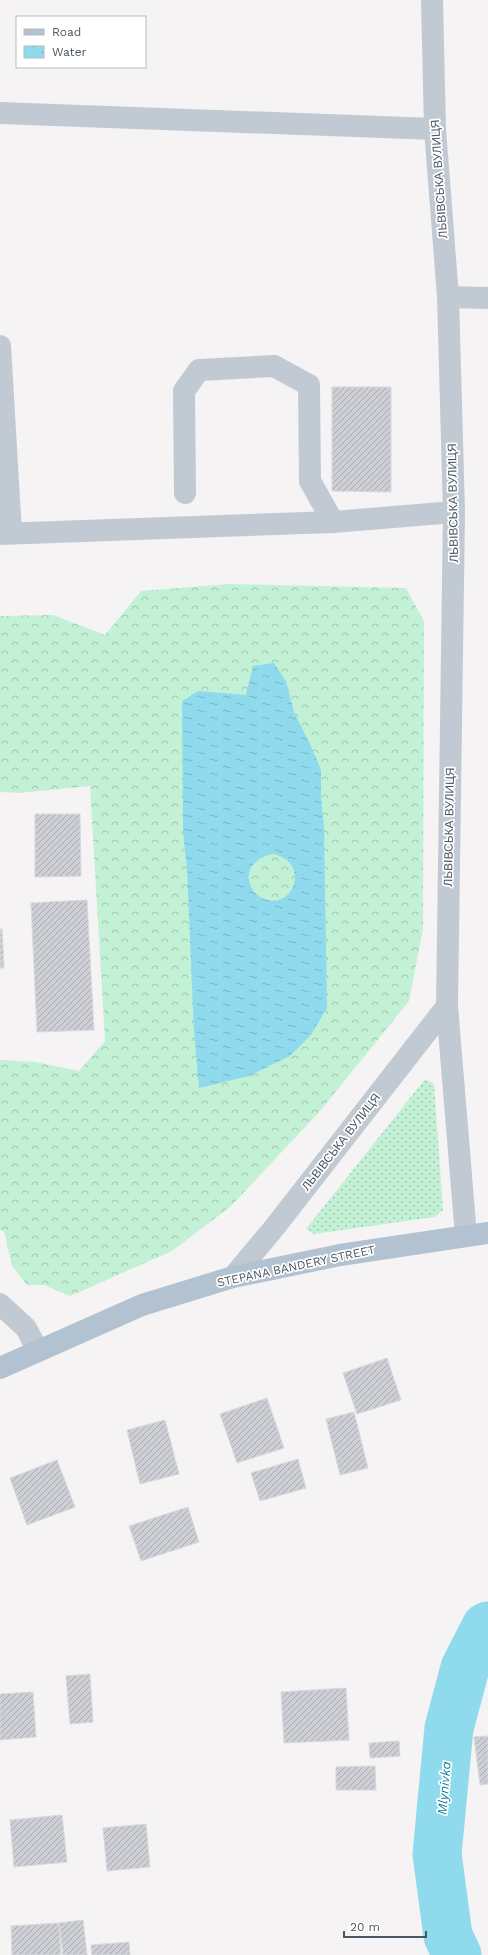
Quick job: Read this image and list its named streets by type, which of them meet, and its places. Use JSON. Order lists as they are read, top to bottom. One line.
{"streets":{"main road":["STEPANA BANDERY STREET"],"street":["ЛЬВІВСЬКА ВУЛИЦЯ"]},"crossings":[["ЛЬВІВСЬКА ВУЛИЦЯ","STEPANA BANDERY STREET"]],"water":["Mlynivka"],"legend":["Road","Water"],"scale_bar":"20 m"}
